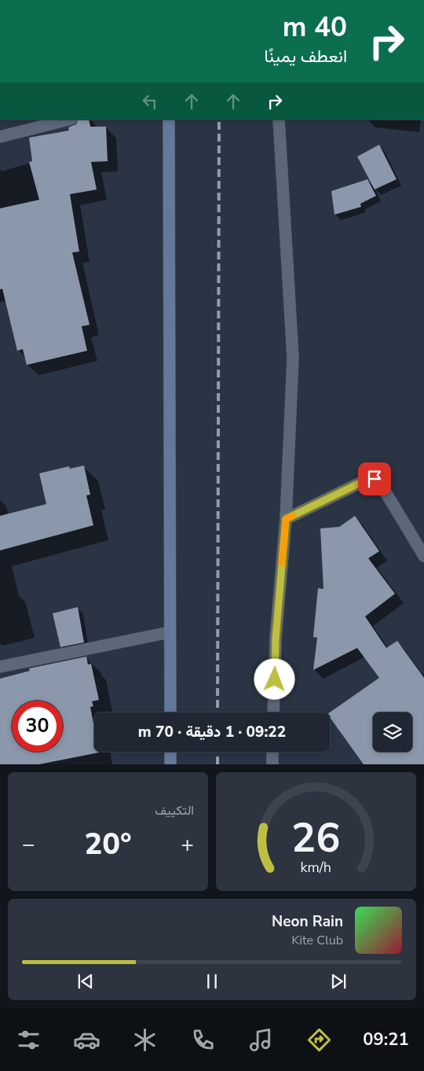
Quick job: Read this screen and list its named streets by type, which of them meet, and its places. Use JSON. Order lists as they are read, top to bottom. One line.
{"page":{"turn":["40 m","انعطف يمينًا"],"limit":"30","trip":"09:22 · 1 دقيقة · 70 m","tile":"التكييف","heat":["−","20°","+"],"song":["Neon Rain","Kite Club"],"tabs":"09:21","gauge":["26","km/h"]}}
